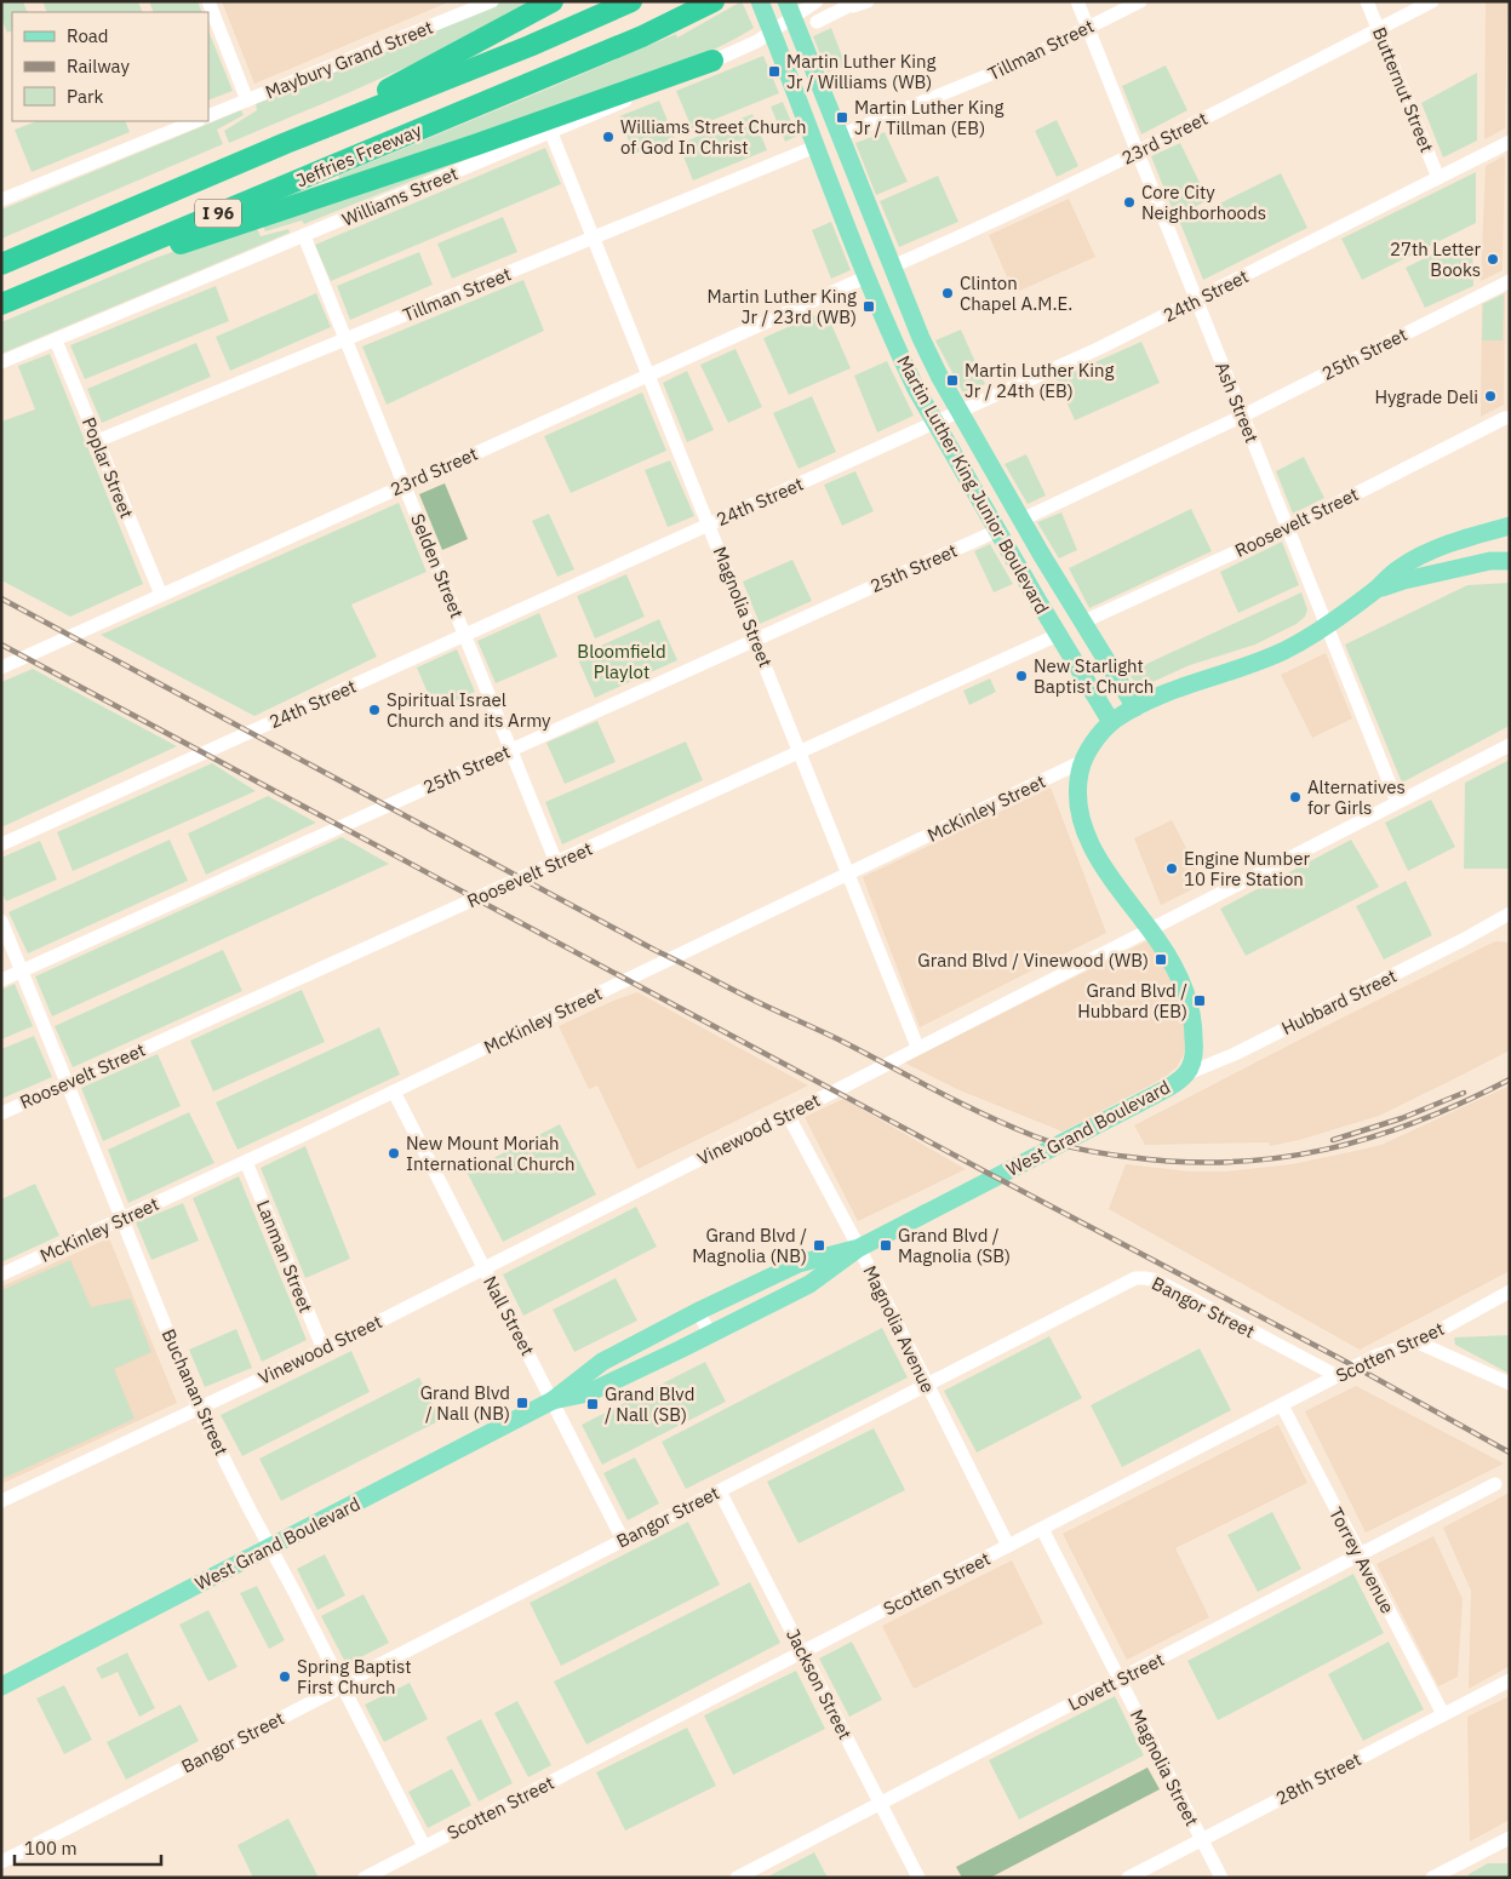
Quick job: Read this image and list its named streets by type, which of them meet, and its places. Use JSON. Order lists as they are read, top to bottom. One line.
{"streets":{"highway":["Jeffries Freeway","I 96"],"main road":["Martin Luther King Junior Boulevard","West Grand Boulevard"],"street":["Tillman Street","Maybury Grand Street","Butternut Street","23rd Street","Williams Street","24th Street","25th Street","Ash Street","Poplar Street","Roosevelt Street","Selden Street","Magnolia Street","McKinley Street","Hubbard Street","Vinewood Street","Lanman Street","Bangor Street","Nall Street","Magnolia Avenue","Scotten Street","Buchanan Street","Torrey Avenue","Lovett Street","Jackson Street","28th Street"]},"crossings":[["Tillman Street","Ash Street"],["Tillman Street","Poplar Street"],["Tillman Street","Martin Luther King Junior Boulevard"],["Tillman Street","Selden Street"],["Tillman Street","Magnolia Street"],["Butternut Street","23rd Street"],["Butternut Street","24th Street"],["23rd Street","Ash Street"],["23rd Street","Poplar Street"],["23rd Street","Martin Luther King Junior Boulevard"],["23rd Street","Selden Street"],["23rd Street","Magnolia Street"],["Williams Street","Poplar Street"],["Williams Street","Martin Luther King Junior Boulevard"],["Williams Street","Selden Street"],["Williams Street","Magnolia Street"],["24th Street","Ash Street"],["24th Street","Martin Luther King Junior Boulevard"],["24th Street","Selden Street"],["24th Street","Magnolia Street"],["25th Street","Ash Street"],["25th Street","Martin Luther King Junior Boulevard"],["25th Street","Selden Street"],["25th Street","Magnolia Street"],["25th Street","Buchanan Street"],["Ash Street","Roosevelt Street"],["Ash Street","West Grand Boulevard"],["Ash Street","Vinewood Street"],["Martin Luther King Junior Boulevard","Roosevelt Street"],["Martin Luther King Junior Boulevard","West Grand Boulevard"],["Roosevelt Street","Selden Street"],["Roosevelt Street","Magnolia Street"],["Roosevelt Street","Buchanan Street"],["Magnolia Street","McKinley Street"],["Magnolia Street","Vinewood Street"],["Magnolia Street","Scotten Street"],["Magnolia Street","Lovett Street"],["Magnolia Street","28th Street"],["McKinley Street","West Grand Boulevard"],["McKinley Street","Lanman Street"],["McKinley Street","Nall Street"],["McKinley Street","Buchanan Street"],["Hubbard Street","West Grand Boulevard"],["West Grand Boulevard","Vinewood Street"],["West Grand Boulevard","Nall Street"],["West Grand Boulevard","Magnolia Avenue"],["West Grand Boulevard","Buchanan Street"],["Vinewood Street","Lanman Street"],["Vinewood Street","Nall Street"],["Vinewood Street","Magnolia Avenue"],["Vinewood Street","Buchanan Street"],["Bangor Street","Nall Street"],["Bangor Street","Magnolia Avenue"],["Bangor Street","Scotten Street"],["Bangor Street","Buchanan Street"],["Bangor Street","Jackson Street"],["Magnolia Avenue","Scotten Street"],["Scotten Street","Buchanan Street"],["Scotten Street","Torrey Avenue"],["Scotten Street","Jackson Street"],["Torrey Avenue","Lovett Street"],["Torrey Avenue","28th Street"],["Lovett Street","Jackson Street"]],"parks":["Bloomfield Playlot"],"places":{"transit":["Martin Luther King Jr / Williams (WB)","Martin Luther King Jr / Tillman (EB)","Martin Luther King Jr / 23rd (WB)","Martin Luther King Jr / 24th (EB)","Grand Blvd / Vinewood (WB)","Grand Blvd / Hubbard (EB)","Grand Blvd / Magnolia (NB)","Grand Blvd / Magnolia (SB)","Grand Blvd / Nall (NB)","Grand Blvd / Nall (SB)"],"other":["Williams Street Church of God In Christ","Core City Neighborhoods","27th Letter Books","Clinton Chapel A.M.E.","Hygrade Deli","New Starlight Baptist Church","Spiritual Israel Church and its Army","Alternatives for Girls","Engine Number 10 Fire Station","New Mount Moriah International Church","Spring Baptist First Church"]},"legend":["Road","Railway","Park"],"scale_bar":"100 m"}
